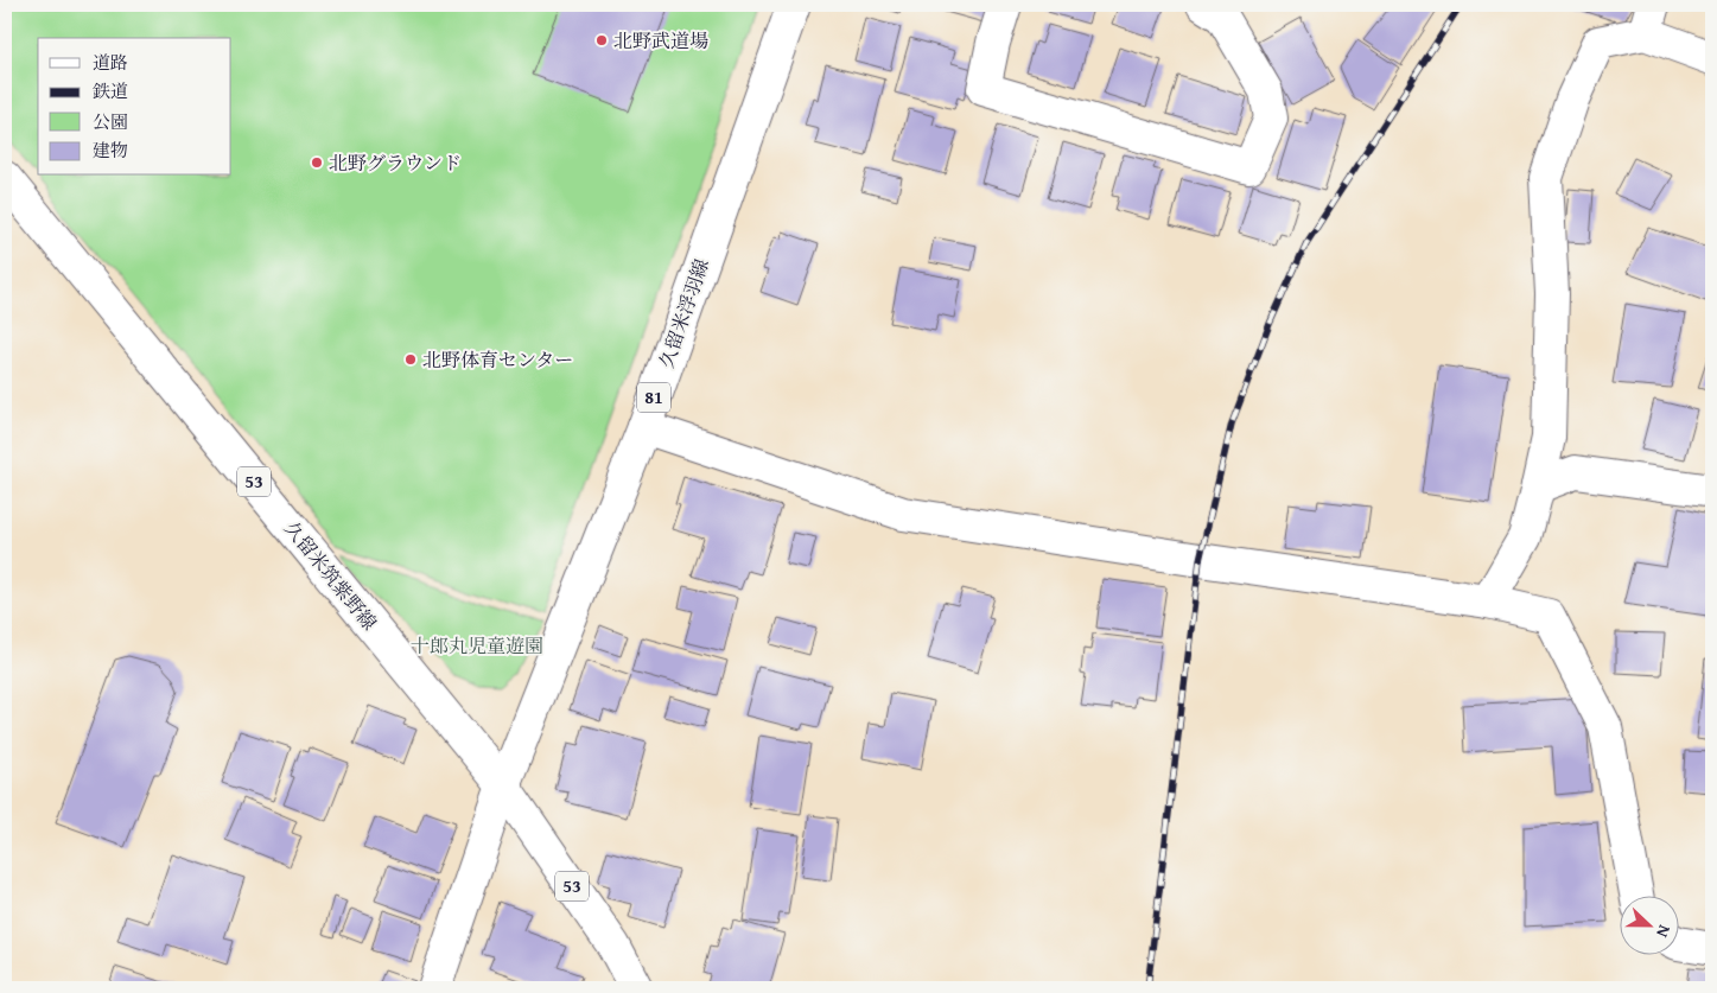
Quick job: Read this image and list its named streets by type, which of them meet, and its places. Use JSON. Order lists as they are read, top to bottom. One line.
{"streets":{"street":["久留米浮羽線","81","53","久留米筑紫野線"]},"crossings":[["久留米浮羽線","久留米筑紫野線"]],"parks":["十郎丸児童遊園"],"places":["北野武道場","北野グラウンド","北野体育センター"],"legend":["道路","鉄道","公園","建物"],"north":"right"}
